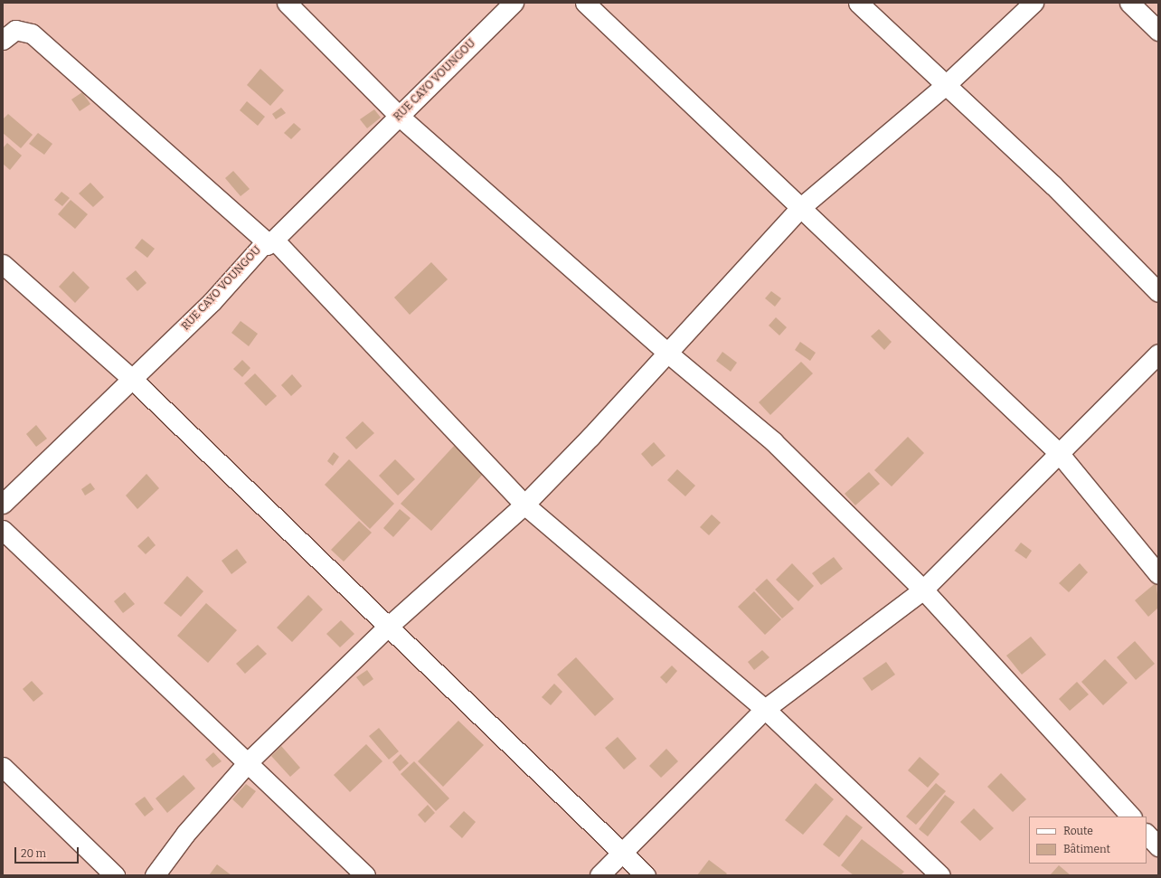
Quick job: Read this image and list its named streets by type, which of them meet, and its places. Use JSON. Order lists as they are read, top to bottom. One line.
{"streets":{"street":["RUE CAYO VOUNGOU"]},"legend":["Route","Bâtiment"],"scale_bar":"20 m"}
